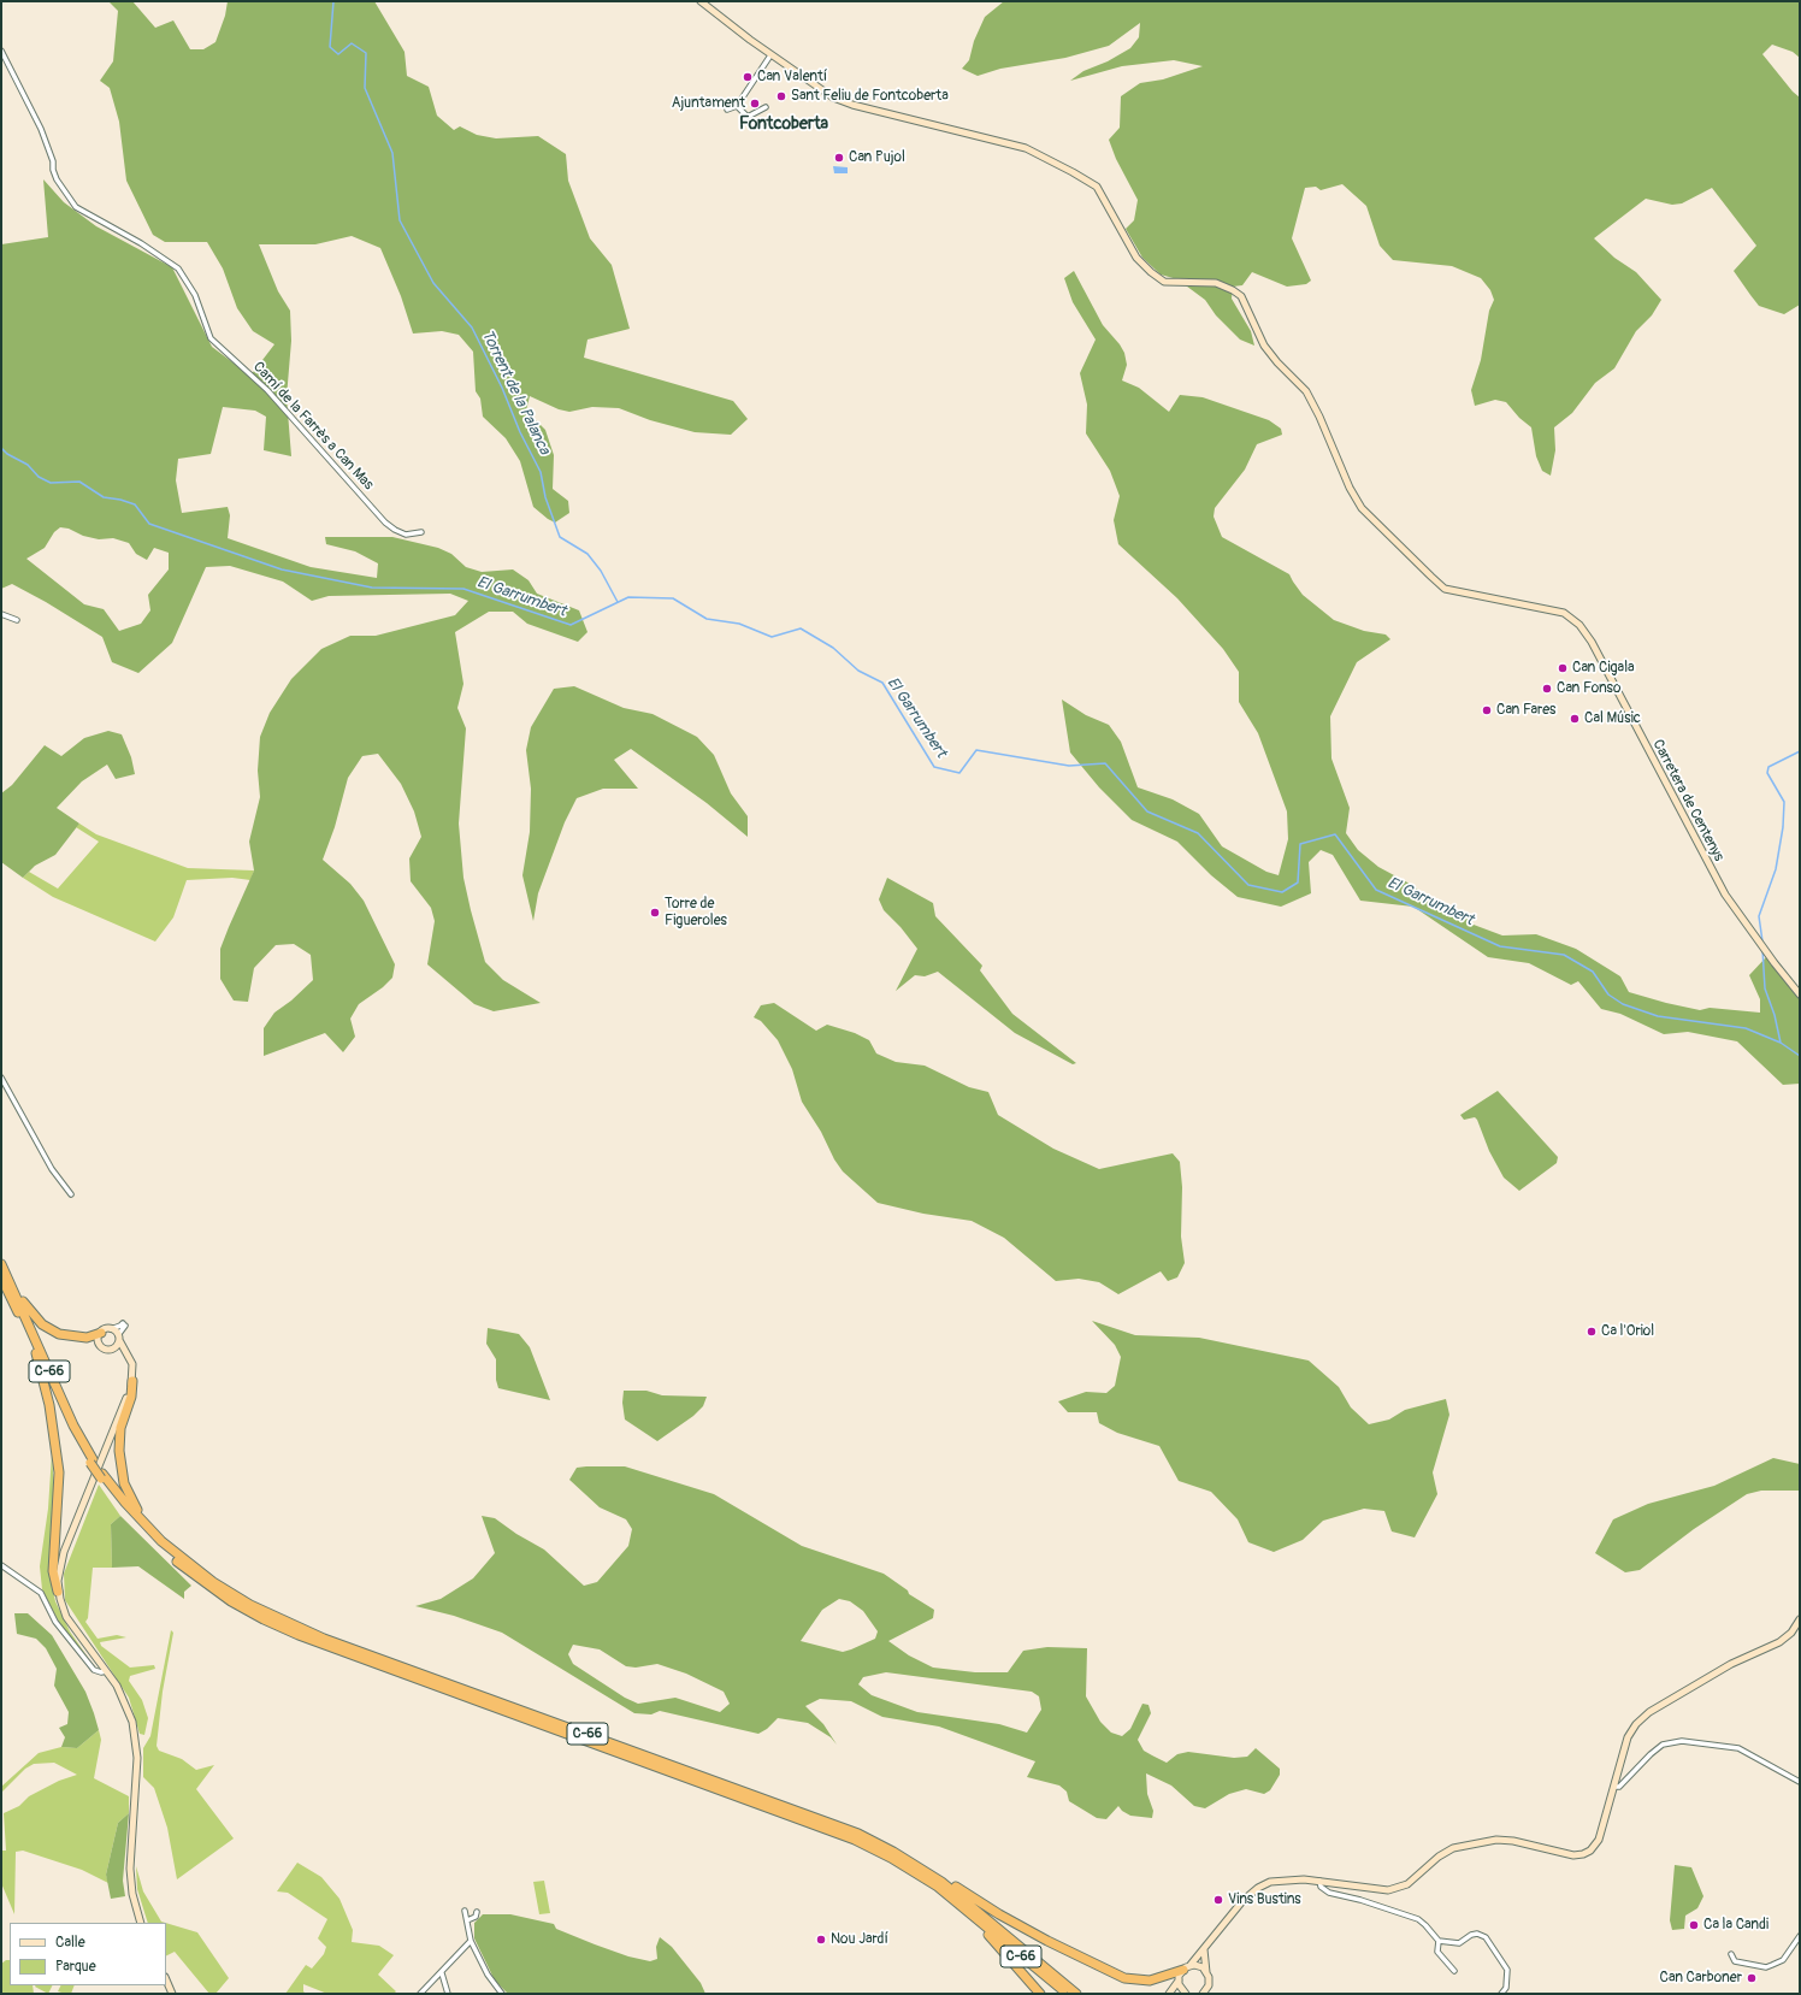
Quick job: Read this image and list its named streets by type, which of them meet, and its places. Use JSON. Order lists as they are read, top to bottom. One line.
{"streets":{"highway":["C-66"],"street":["Camí de la Farrès a Can Mas","Carretera de Centenys"]},"districts":["Fontcoberta"],"water":["Torrent de la Palanca","El Garrumbert"],"places":["Can Valentí","Sant Feliu de Fontcoberta","Ajuntament","Can Pujol","Can Cigala","Can Fonso","Can Fares","Cal Músic","Torre de Figueroles","Ca l'Oriol","Vins Bustins","Ca la Candi","Nou Jardí","Can Carboner"],"legend":["Calle","Parque"]}
